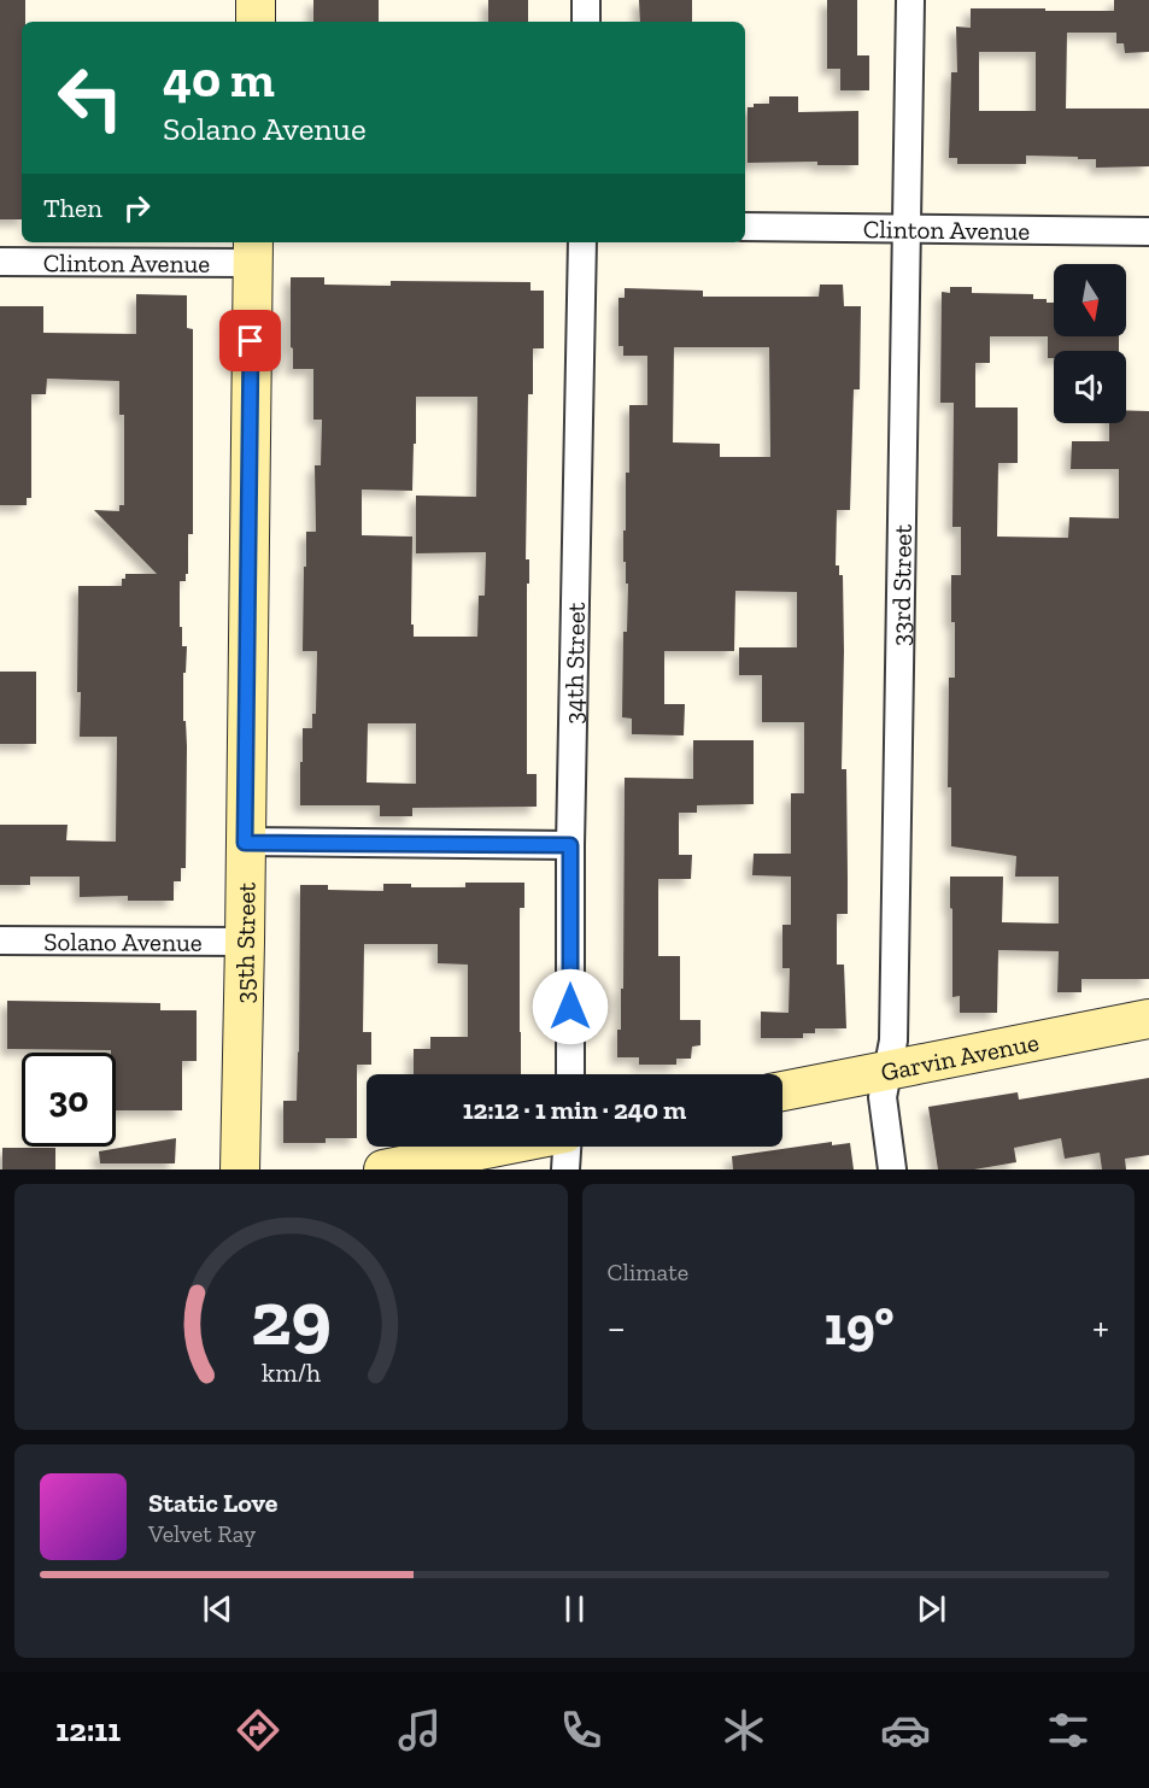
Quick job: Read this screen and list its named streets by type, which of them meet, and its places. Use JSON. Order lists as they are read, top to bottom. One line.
{"streets":{"street":["Clinton Avenue","33rd Street","34th Street","Solano Avenue","35th Street","Garvin Avenue"]},"crossings":[["Clinton Avenue","33rd Street"],["Clinton Avenue","35th Street"],["33rd Street","Garvin Avenue"],["Solano Avenue","35th Street"]],"north":"bottom","page":{"turn":["40 m","Solano Avenue"],"then":"Then","limit":"30","trip":"12:12 · 1 min · 240 m","tile":"Climate","heat":["−","19°","+"],"song":["Static Love","Velvet Ray"],"tabs":"12:11","gauge":["29","km/h"]}}
